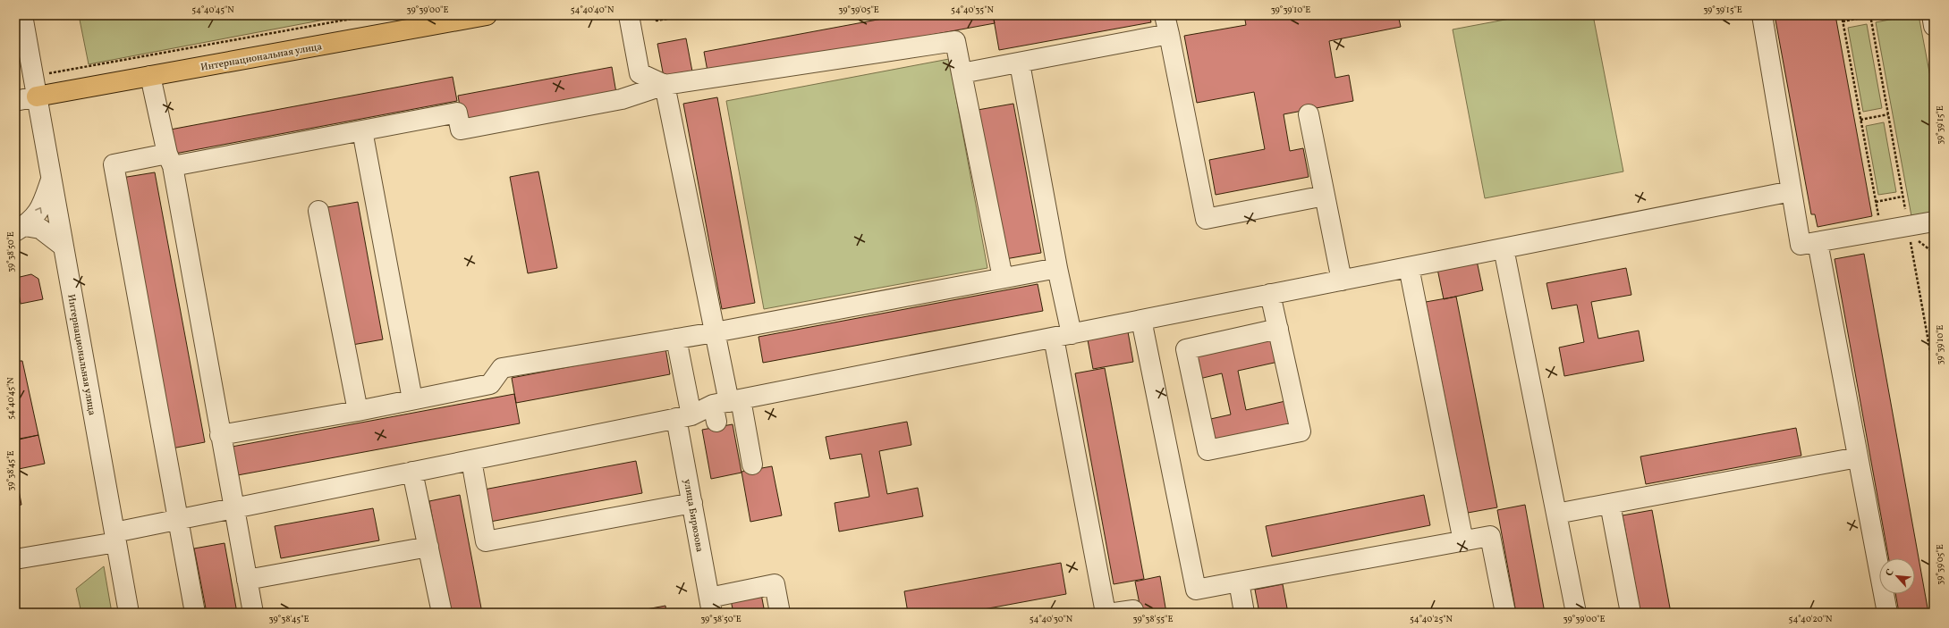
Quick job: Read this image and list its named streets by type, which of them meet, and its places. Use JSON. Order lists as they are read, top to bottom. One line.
{"streets":{"main road":["Интернациональная улица"],"street":["улица Бирюзова"]},"north":"top left","coordinates":["54°40'45\"N","39°39'00\"E","54°40'40\"N","39°39'05\"E","54°40'35\"N","39°39'10\"E","39°39'15\"E","39°38'50\"E","39°38'45\"E","54°40'30\"N","39°38'55\"E","54°40'25\"N","54°40'20\"N"]}
